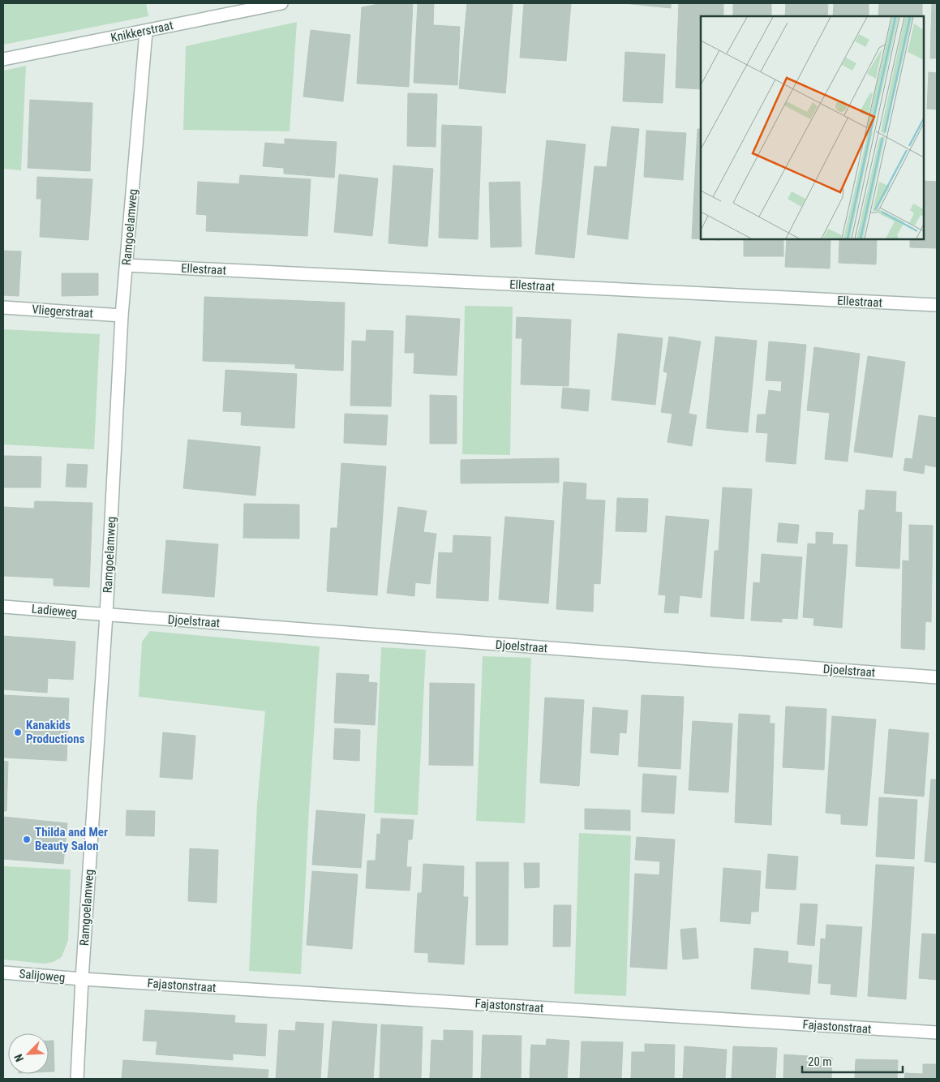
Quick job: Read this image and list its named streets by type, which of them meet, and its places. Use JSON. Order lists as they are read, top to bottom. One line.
{"streets":{"street":["Knikkerstraat","Ramgoelamweg","Ellestraat","Vliegerstraat","Ladieweg","Djoelstraat","Salijoweg","Fajastonstraat"]},"crossings":[["Knikkerstraat","Ramgoelamweg"],["Ramgoelamweg","Ellestraat"],["Ramgoelamweg","Vliegerstraat"],["Ramgoelamweg","Ladieweg"],["Ramgoelamweg","Djoelstraat"],["Ramgoelamweg","Salijoweg"],["Ramgoelamweg","Fajastonstraat"],["Ladieweg","Djoelstraat"],["Salijoweg","Fajastonstraat"]],"places":["Kanakids Productions","Thilda and Mer Beauty Salon"],"scale_bar":"20 m","north":"bottom left"}
